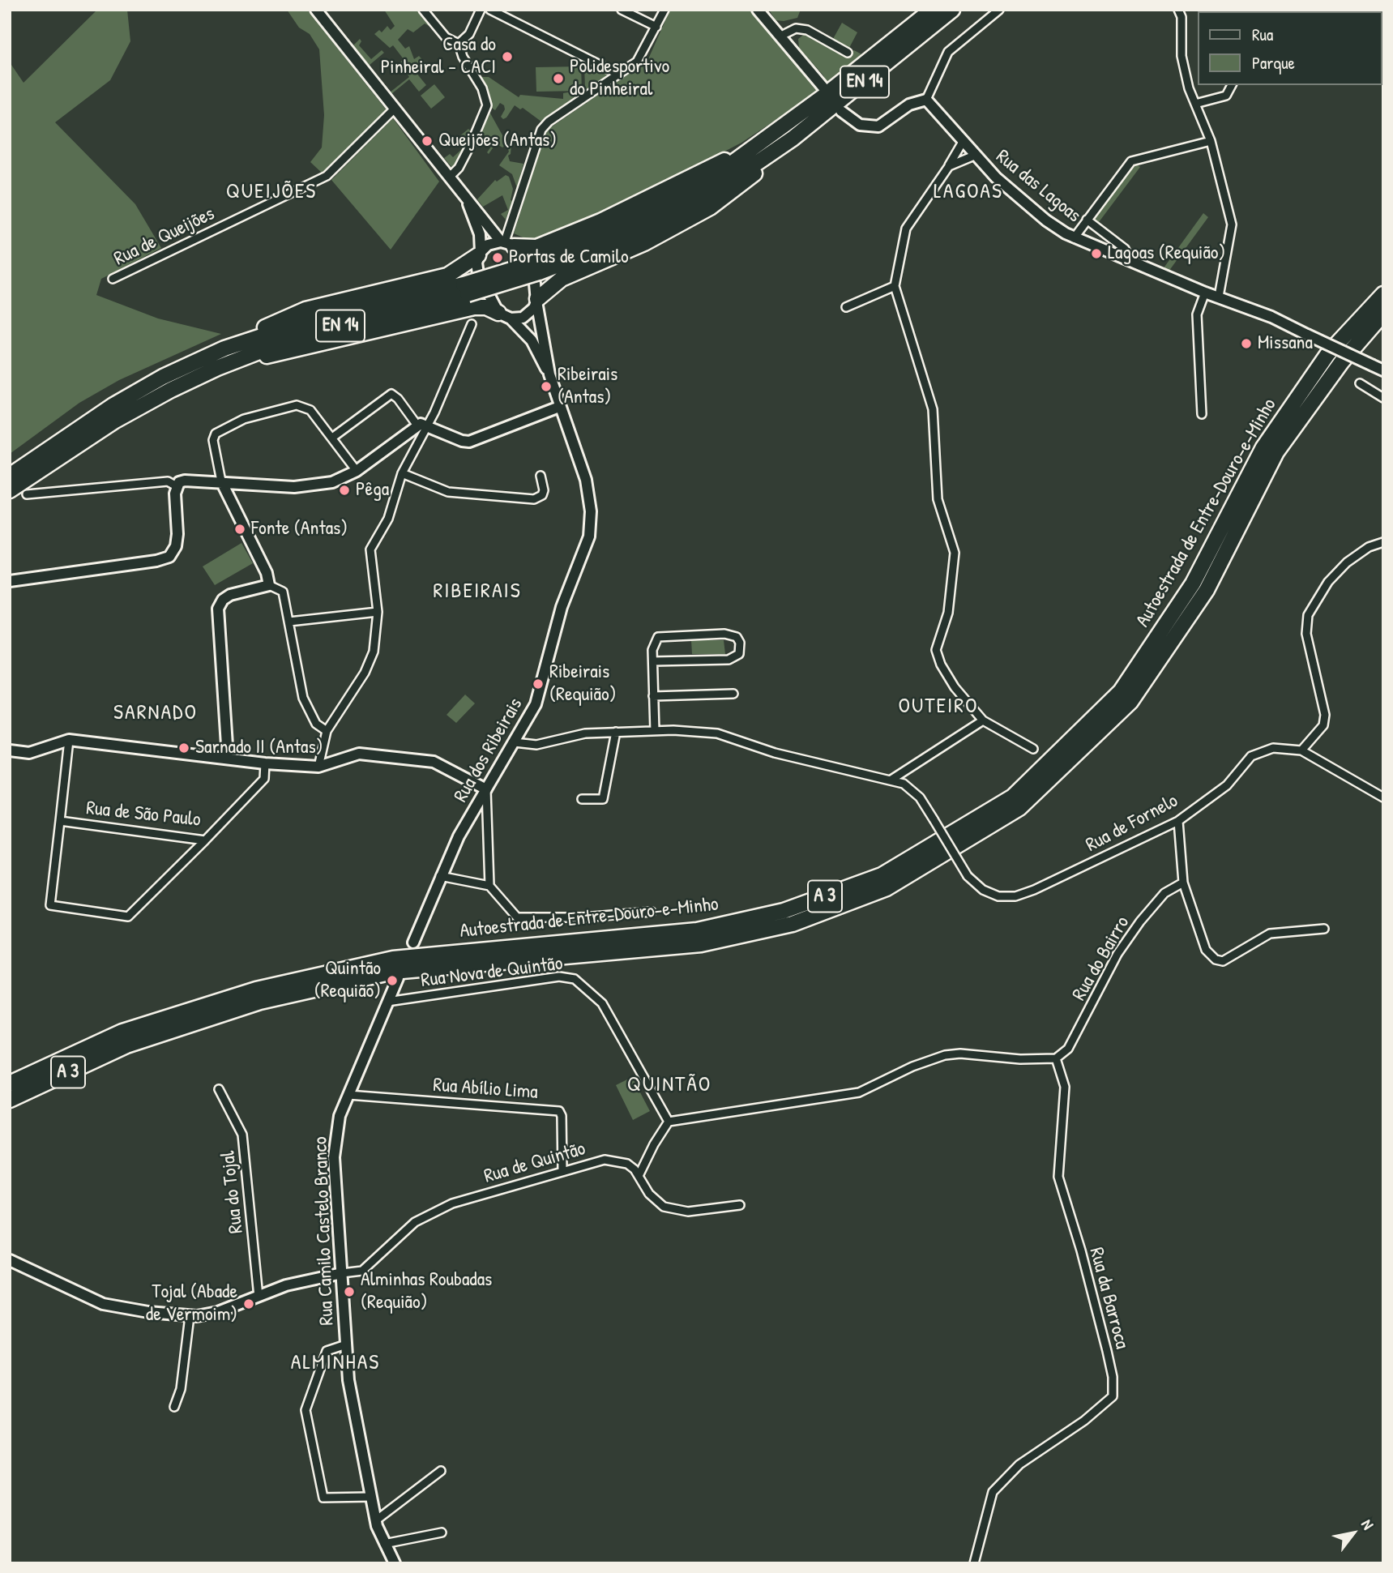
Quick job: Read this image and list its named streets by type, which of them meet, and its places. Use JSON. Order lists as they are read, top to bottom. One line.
{"streets":{"highway":["EN 14","Autoestrada de Entre-Douro-e-Minho","A 3"],"main road":["Rua das Lagoas","Rua dos Ribeirais","Rua Camilo Castelo Branco"],"street":["Rua de Queijões","Rua de São Paulo","Rua de Fornelo","Rua do Bairro","Rua Nova de Quintão","Rua Abílio Lima","Rua de Quintão","Rua do Tojal","Rua da Barroca"]},"crossings":[["Rua do Bairro","Rua da Barroca"],["Rua Nova de Quintão","Rua Camilo Castelo Branco"],["Rua Abílio Lima","Rua de Quintão"],["Rua Abílio Lima","Rua Camilo Castelo Branco"],["Rua de Quintão","Rua Camilo Castelo Branco"]],"districts":["QUEIJÕES","LAGOAS","RIBEIRAIS","OUTEIRO","SARNADO","QUINTÃO","ALMINHAS"],"places":["Casa do Pinheiral - CACI","Polidesportivo do Pinheiral","Queijões (Antas)","Lagoas (Requião)","Portas de Camilo","Missana","Ribeirais (Antas)","Pêga","Fonte (Antas)","Ribeirais (Requião)","Sarnado II (Antas)","Quintão (Requião)","Alminhas Roubadas (Requião)","Tojal (Abade de Vermoim)"],"legend":["Rua","Parque"],"north":"top right"}
